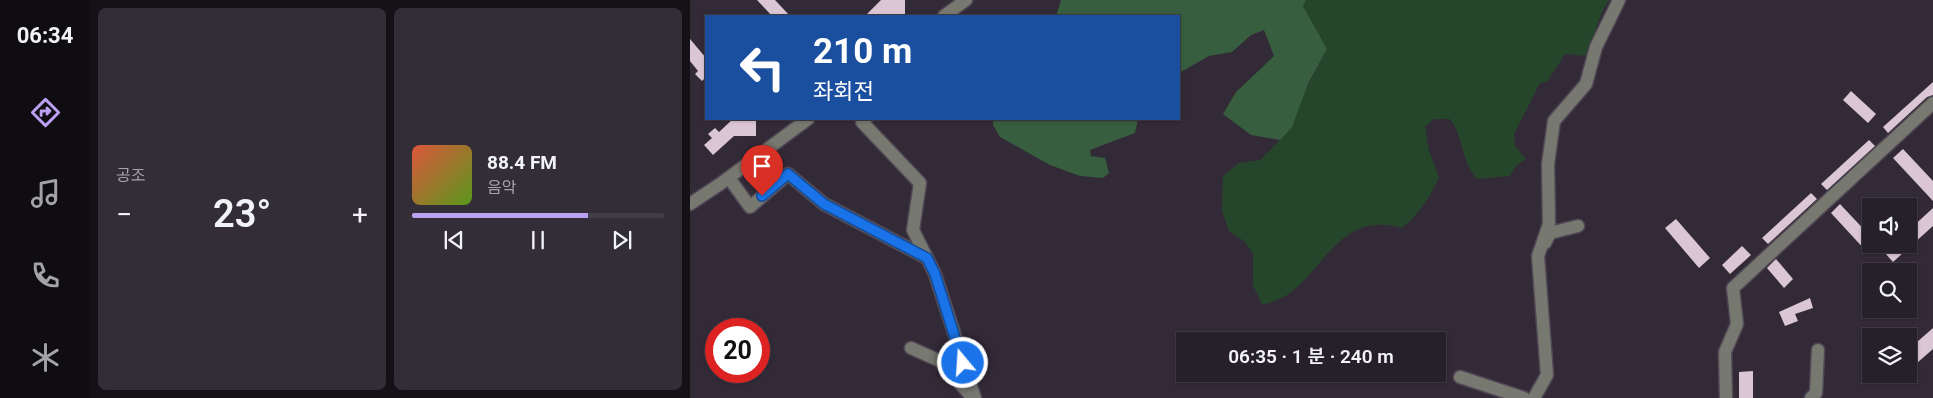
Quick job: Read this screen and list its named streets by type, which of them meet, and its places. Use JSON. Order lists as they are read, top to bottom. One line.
{"page":{"tabs":"06:34","tile":"공조","turn":["210 m","좌회전"],"song":["88.4 FM","음악"],"heat":["−","23°","+"],"limit":"20","trip":"06:35 · 1 분 · 240 m"}}
